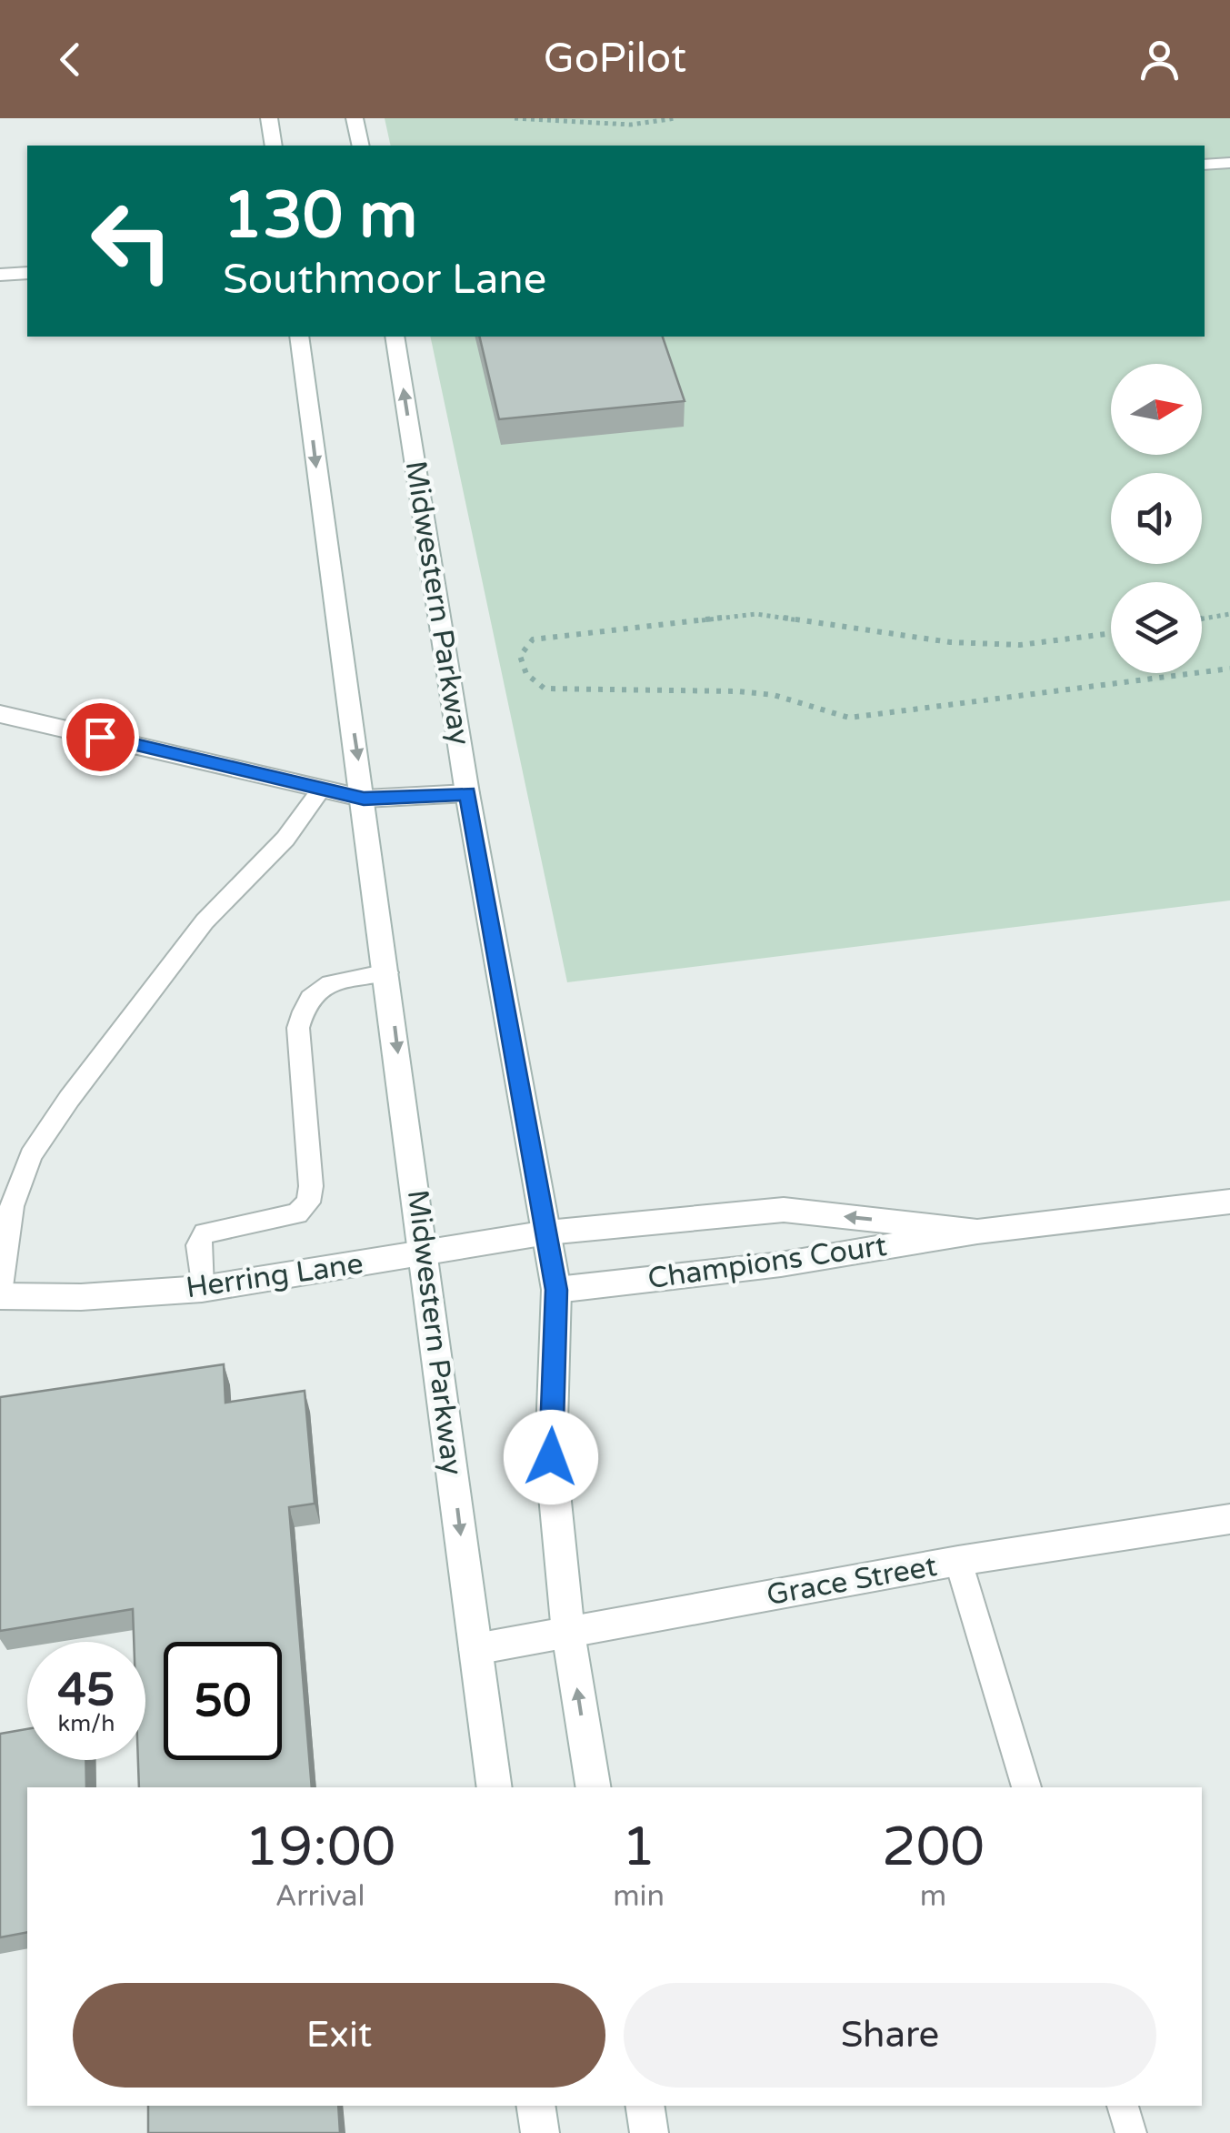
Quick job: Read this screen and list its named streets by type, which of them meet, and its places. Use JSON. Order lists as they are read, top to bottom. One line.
{"streets":{"main road":["Midwestern Parkway","Champions Court","Herring Lane","Grace Street"]},"crossings":[["Midwestern Parkway","Champions Court"],["Midwestern Parkway","Herring Lane"],["Midwestern Parkway","Grace Street"],["Champions Court","Herring Lane"]],"north":"right","page":{"header":"GoPilot","turn":["130 m","Southmoor Lane"],"speed":"45 km/h","limit":"50","eta":["19:00","Arrival","1","min","200","m"],"buttons":["Exit","Share"]}}
